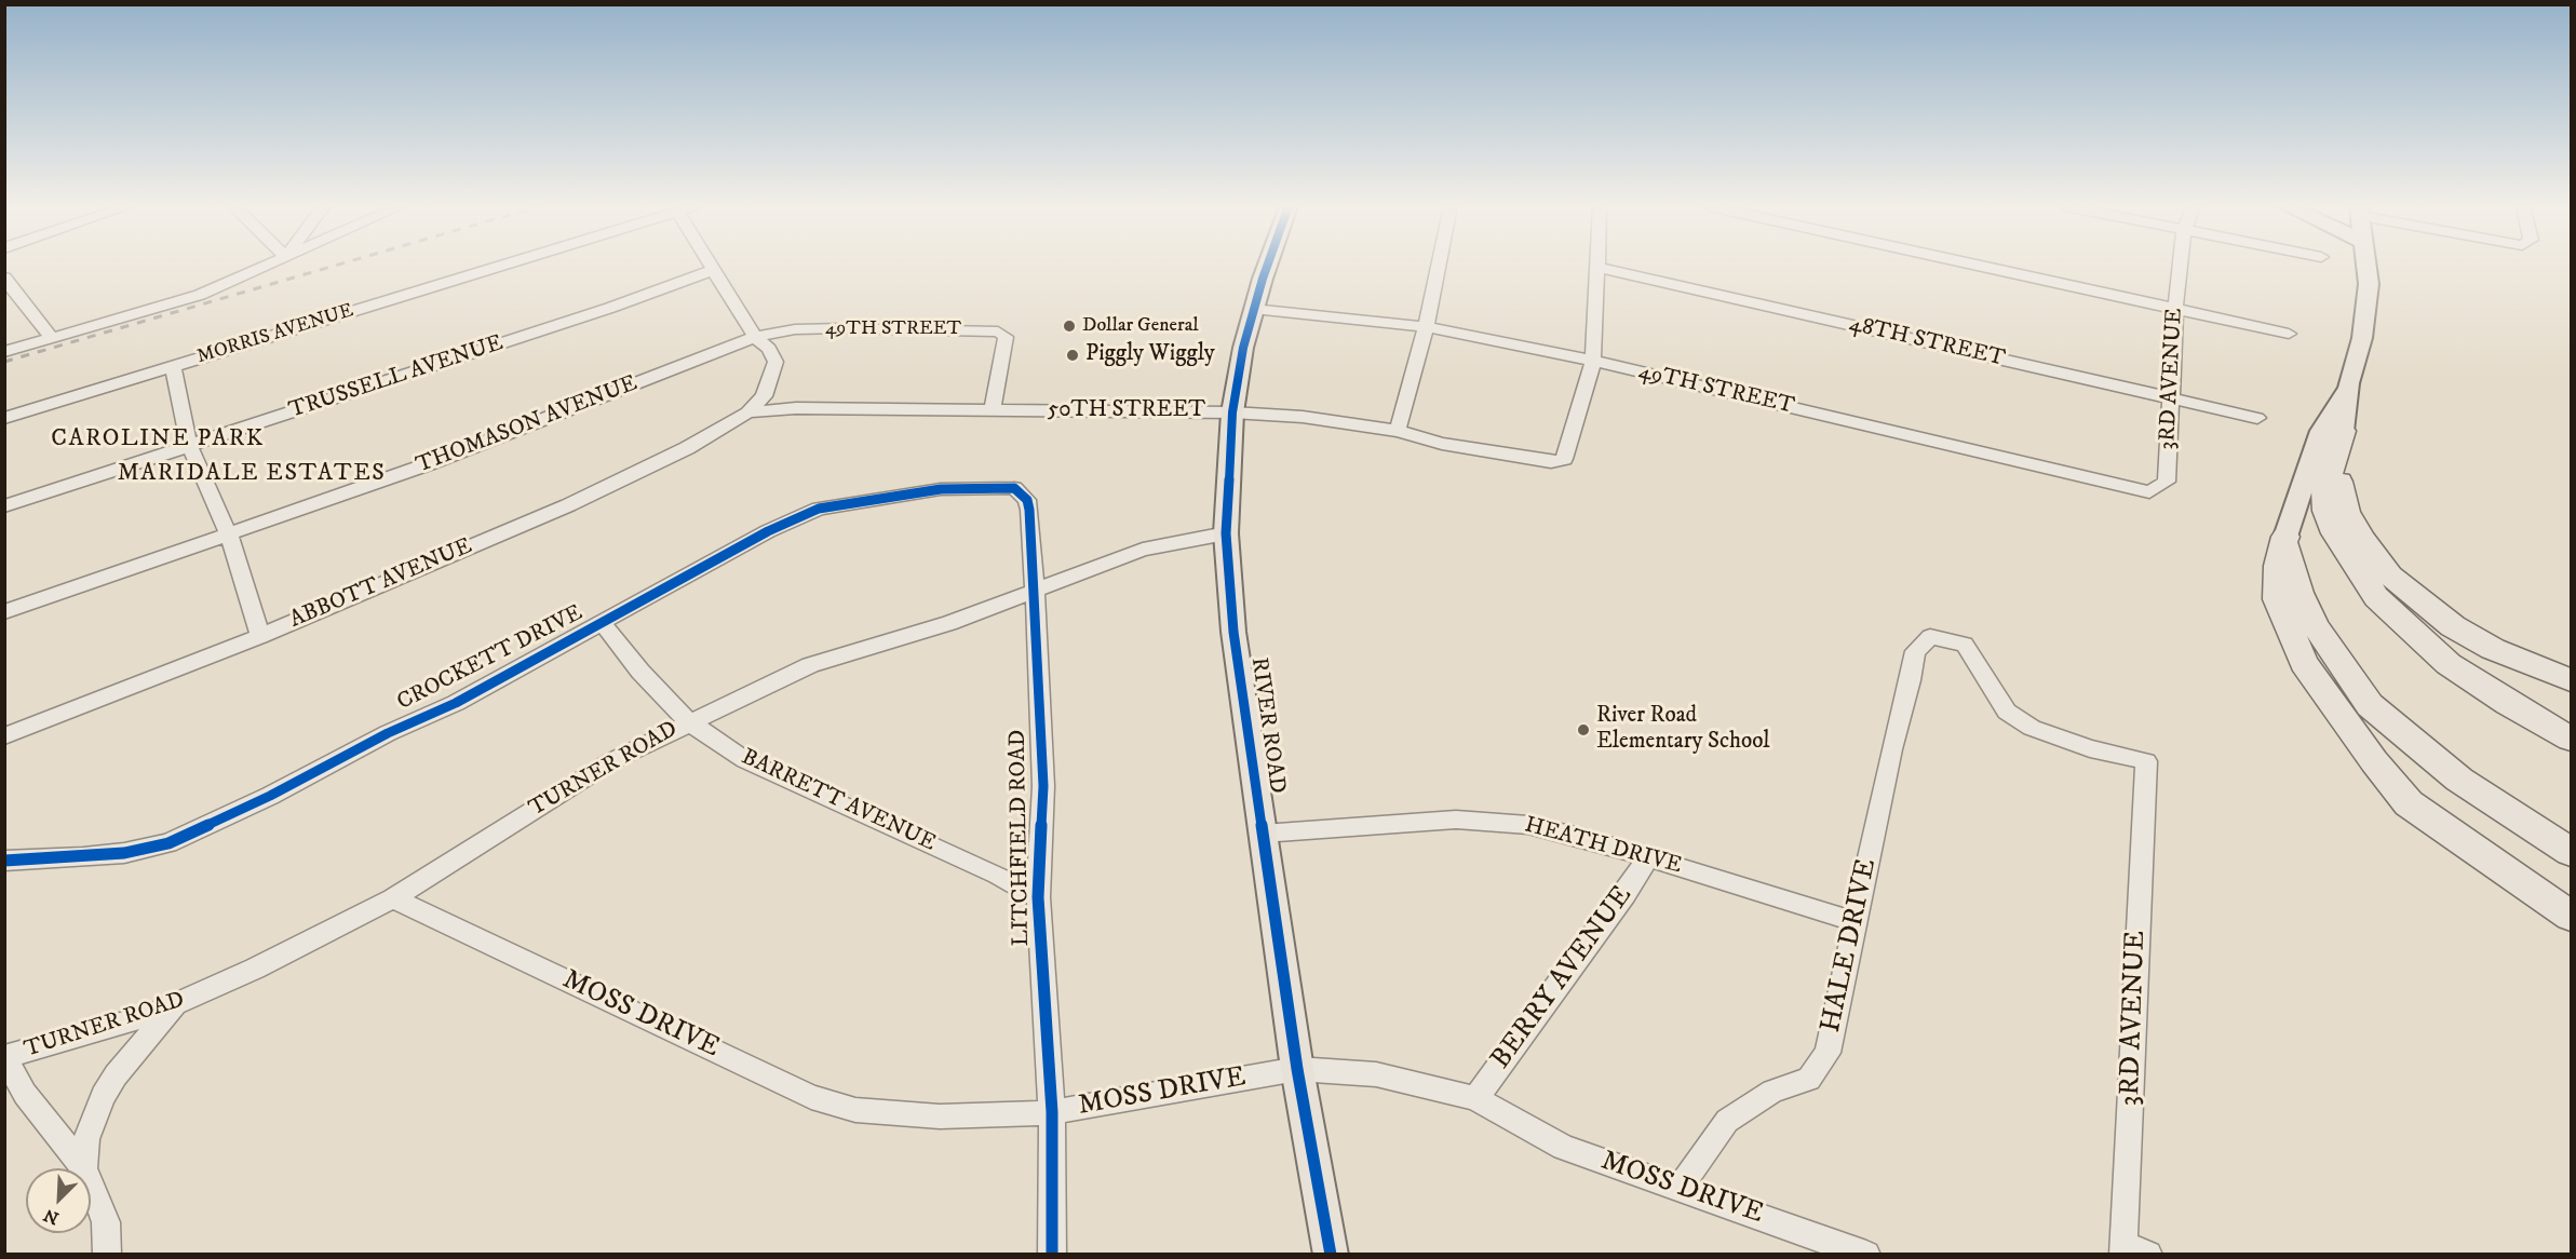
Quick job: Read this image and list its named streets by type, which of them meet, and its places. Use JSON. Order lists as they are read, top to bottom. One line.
{"streets":{"main road":["RIVER ROAD"],"street":["49TH STREET","MORRIS AVENUE","48TH STREET","TRUSSELL AVENUE","3RD AVENUE","50TH STREET","THOMASON AVENUE","ABBOTT AVENUE","CROCKETT DRIVE","TURNER ROAD","BARRETT AVENUE","LITCHFIELD ROAD","HEATH DRIVE","HALE DRIVE","BERRY AVENUE","MOSS DRIVE"]},"crossings":[["49TH STREET","3RD AVENUE"],["49TH STREET","50TH STREET"],["49TH STREET","THOMASON AVENUE"],["49TH STREET","RIVER ROAD"],["48TH STREET","3RD AVENUE"],["3RD AVENUE","HALE DRIVE"],["50TH STREET","ABBOTT AVENUE"],["50TH STREET","RIVER ROAD"],["CROCKETT DRIVE","BARRETT AVENUE"],["CROCKETT DRIVE","LITCHFIELD ROAD"],["RIVER ROAD","TURNER ROAD"],["RIVER ROAD","HEATH DRIVE"],["RIVER ROAD","MOSS DRIVE"],["TURNER ROAD","BARRETT AVENUE"],["TURNER ROAD","LITCHFIELD ROAD"],["TURNER ROAD","MOSS DRIVE"],["BARRETT AVENUE","LITCHFIELD ROAD"],["LITCHFIELD ROAD","MOSS DRIVE"],["HEATH DRIVE","HALE DRIVE"],["HEATH DRIVE","BERRY AVENUE"],["HALE DRIVE","MOSS DRIVE"],["BERRY AVENUE","MOSS DRIVE"]],"districts":["CAROLINE PARK","MARIDALE ESTATES"],"places":["Dollar General","Piggly Wiggly","River Road Elementary School"],"north":"bottom left"}
